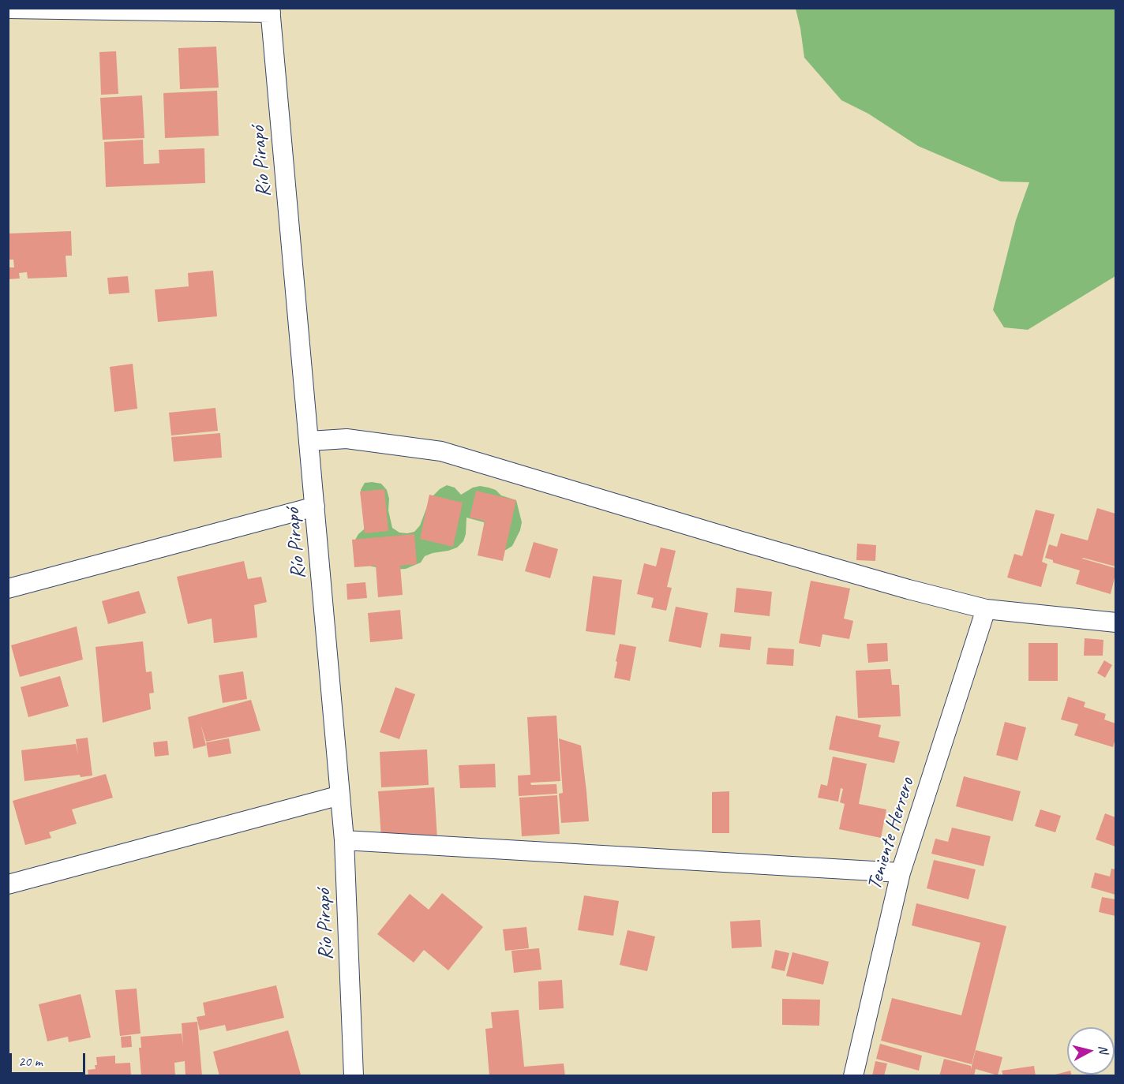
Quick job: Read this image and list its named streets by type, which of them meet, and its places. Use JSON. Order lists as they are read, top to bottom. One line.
{"streets":{"street":["Río Pirapó","Teniente Herrero"]},"scale_bar":"20 m","north":"right"}
